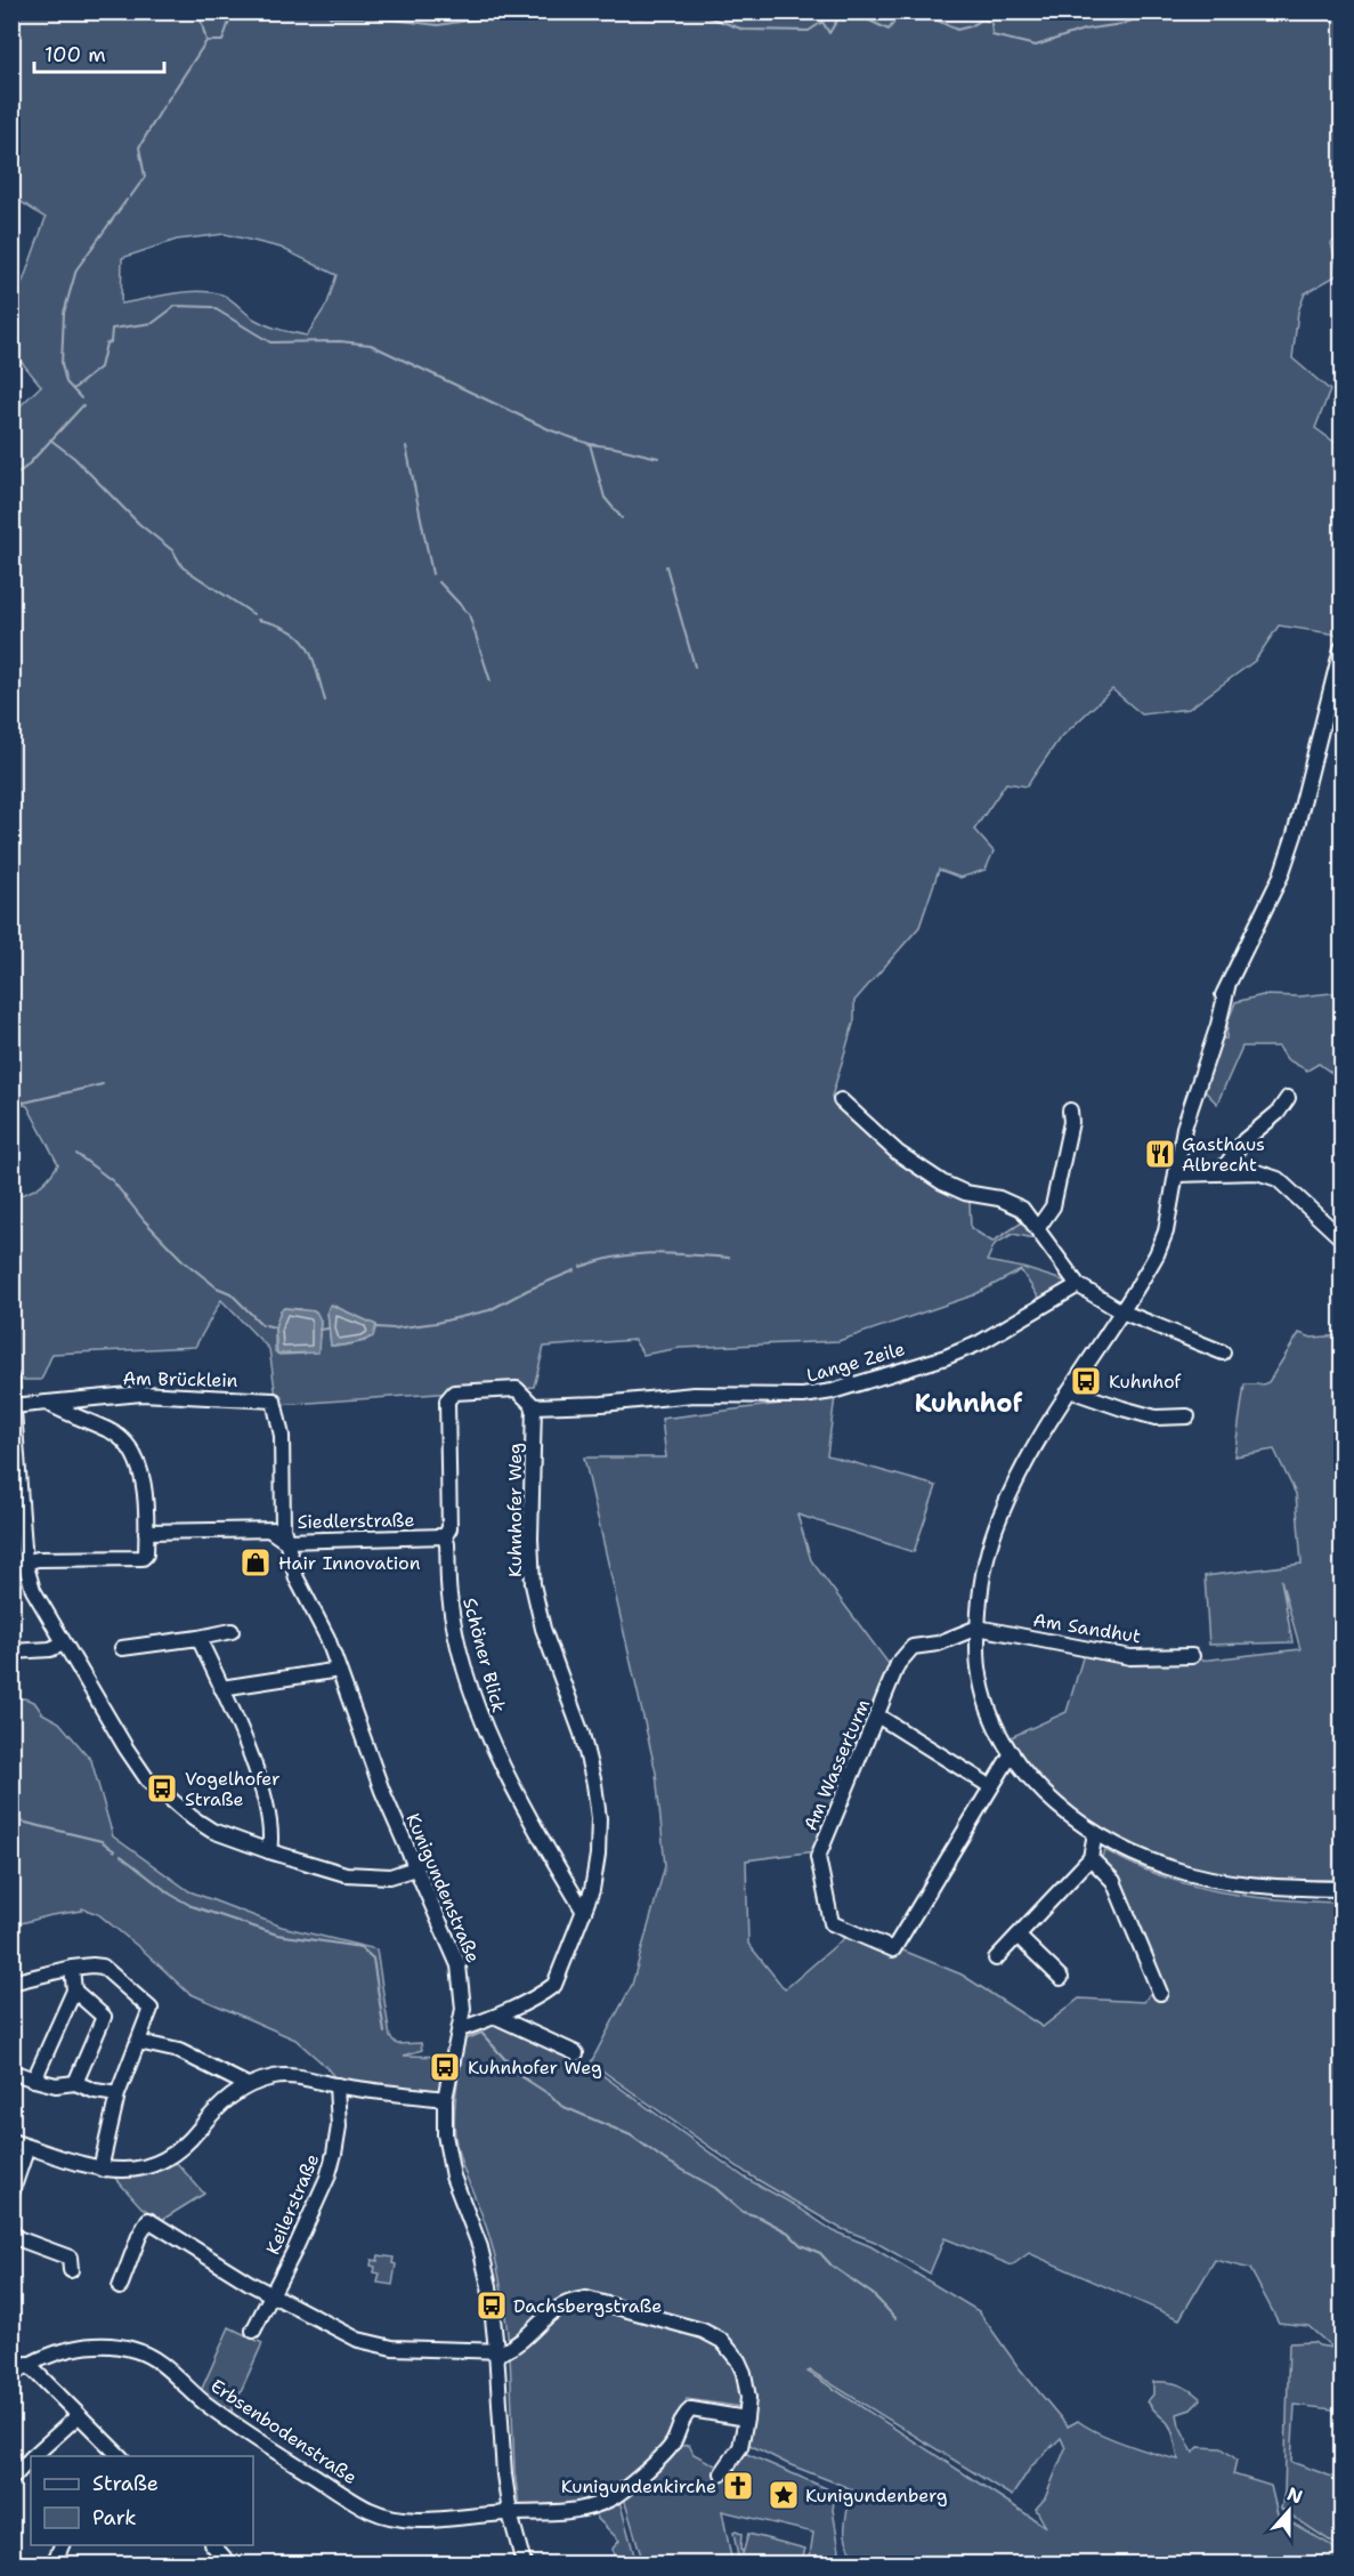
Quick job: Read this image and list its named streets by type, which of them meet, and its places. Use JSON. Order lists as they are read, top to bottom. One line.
{"streets":{"street":["Lange Zeile","Am Brücklein","Kuhnhofer Weg","Siedlerstraße","Am Sandhut","Schöner Blick","Am Wasserturm","Kunigundenstraße","Keilerstraße","Erbsenbodenstraße"]},"crossings":[["Lange Zeile","Kuhnhofer Weg"],["Lange Zeile","Schöner Blick"],["Am Brücklein","Kunigundenstraße"],["Kuhnhofer Weg","Schöner Blick"],["Kuhnhofer Weg","Kunigundenstraße"],["Siedlerstraße","Schöner Blick"],["Siedlerstraße","Kunigundenstraße"],["Am Sandhut","Am Wasserturm"],["Kunigundenstraße","Erbsenbodenstraße"]],"districts":["Kuhnhof"],"places":{"restaurant":["Gasthaus Albrecht"],"bus stop":["Kuhnhof","Vogelhofer Straße","Kuhnhofer Weg","Dachsbergstraße"],"shop":["Hair Innovation"],"church":["Kunigundenkirche"],"place":["Kunigundenberg"]},"legend":["Straße","Park"],"scale_bar":"100 m","north":"top"}
